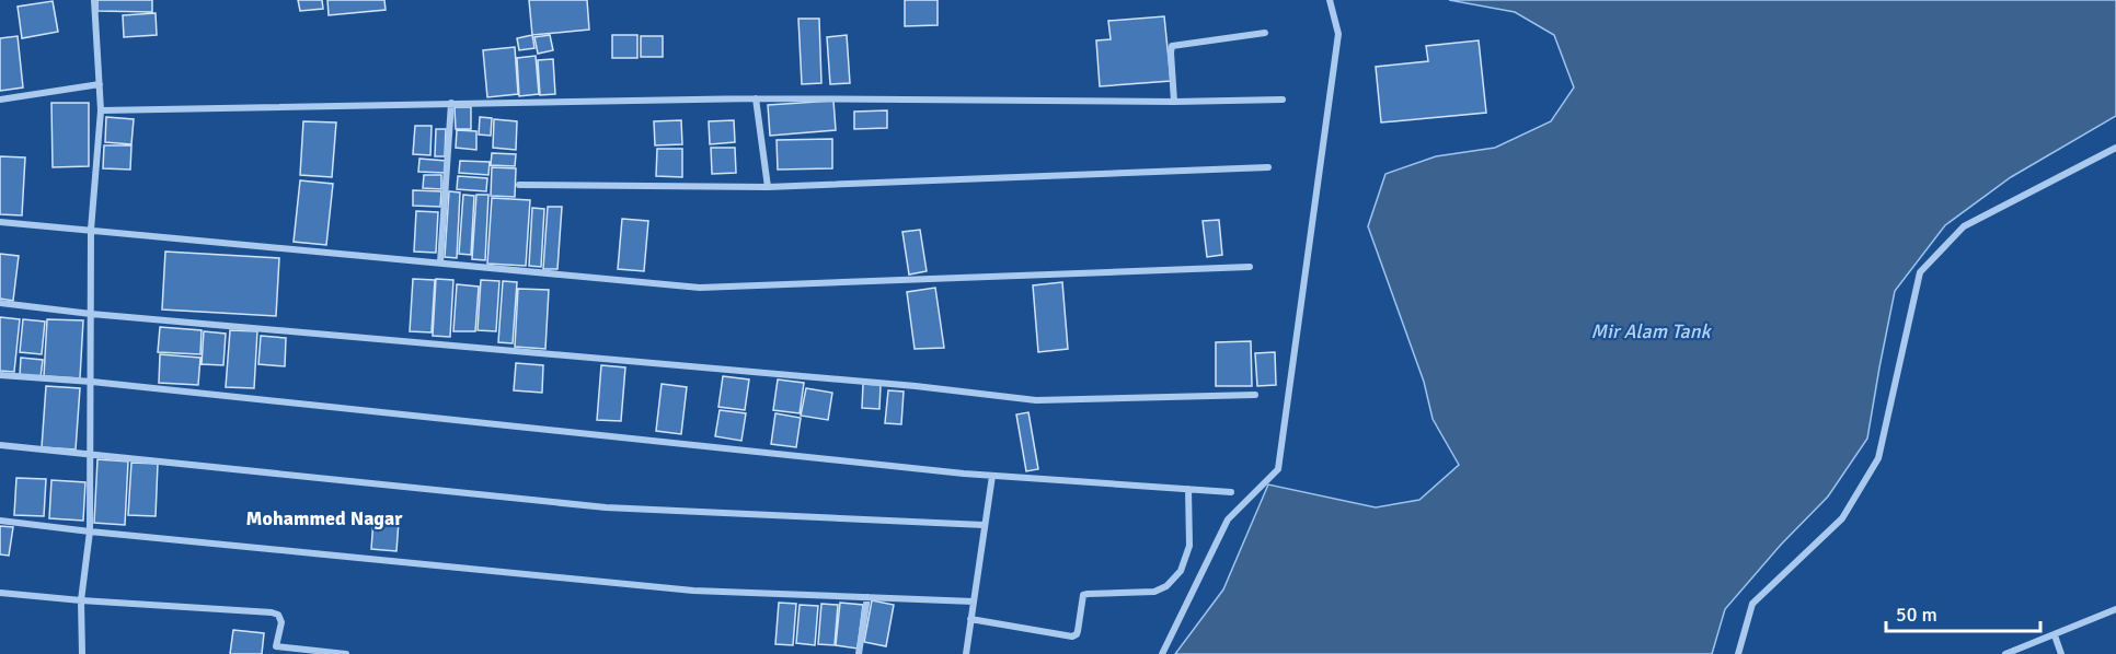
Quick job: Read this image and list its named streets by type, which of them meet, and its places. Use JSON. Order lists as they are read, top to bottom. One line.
{"districts":["Mohammed Nagar"],"water":["Mir Alam Tank"],"scale_bar":"50 m"}
